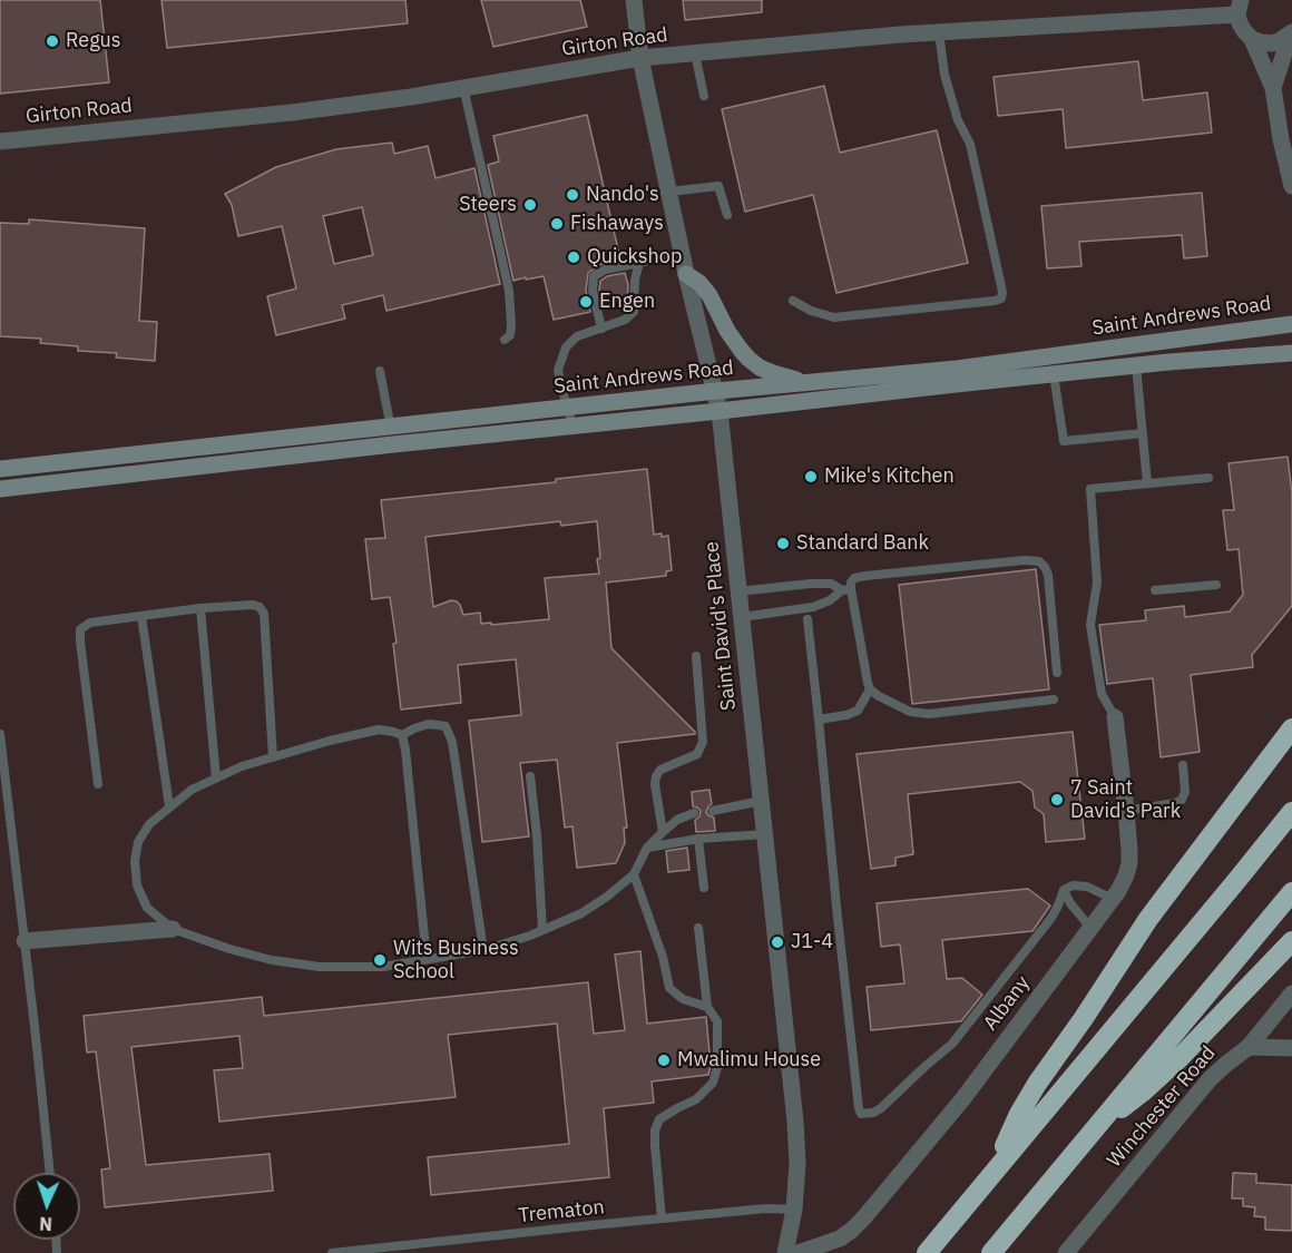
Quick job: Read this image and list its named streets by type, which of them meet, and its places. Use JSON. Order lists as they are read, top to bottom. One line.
{"streets":{"main road":["Saint Andrews Road"],"street":["Girton Road","Saint David's Place","Albany","Winchester Road"],"lane":["Trematon"]},"crossings":[["Girton Road","Saint David's Place"],["Saint Andrews Road","Saint David's Place"],["Saint David's Place","Trematon"]],"places":["Regus","Nando's","Steers","Fishaways","Quickshop","Engen","Mike's Kitchen","Standard Bank","7 Saint David's Park","J1-4","Wits Business School","Mwalimu House"],"north":"bottom"}
